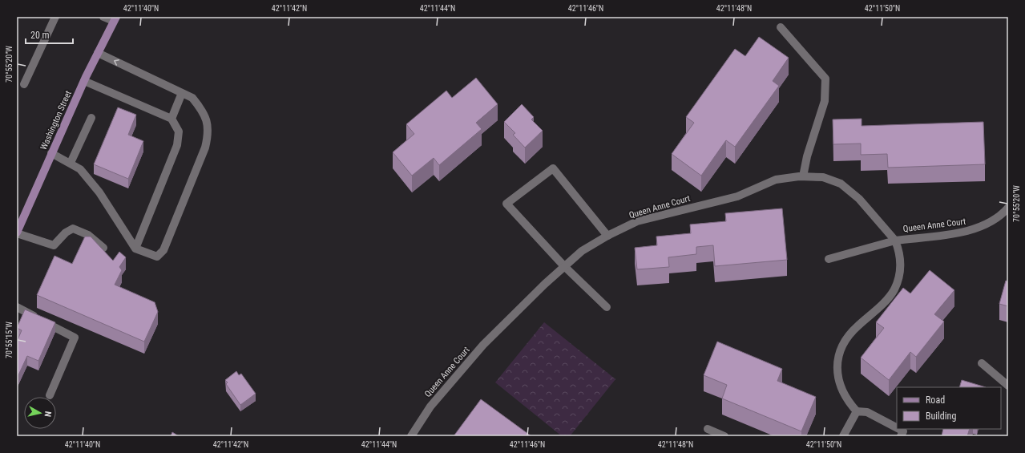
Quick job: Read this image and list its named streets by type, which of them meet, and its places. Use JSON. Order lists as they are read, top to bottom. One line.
{"streets":{"main road":["Washington Street"],"street":["Queen Anne Court"]},"legend":["Road","Building"],"scale_bar":"20 m","north":"right","coordinates":["42°11'40\"N","42°11'42\"N","42°11'44\"N","42°11'46\"N","42°11'48\"N","42°11'50\"N","70°55'20\"W","70°55'15\"W"]}
